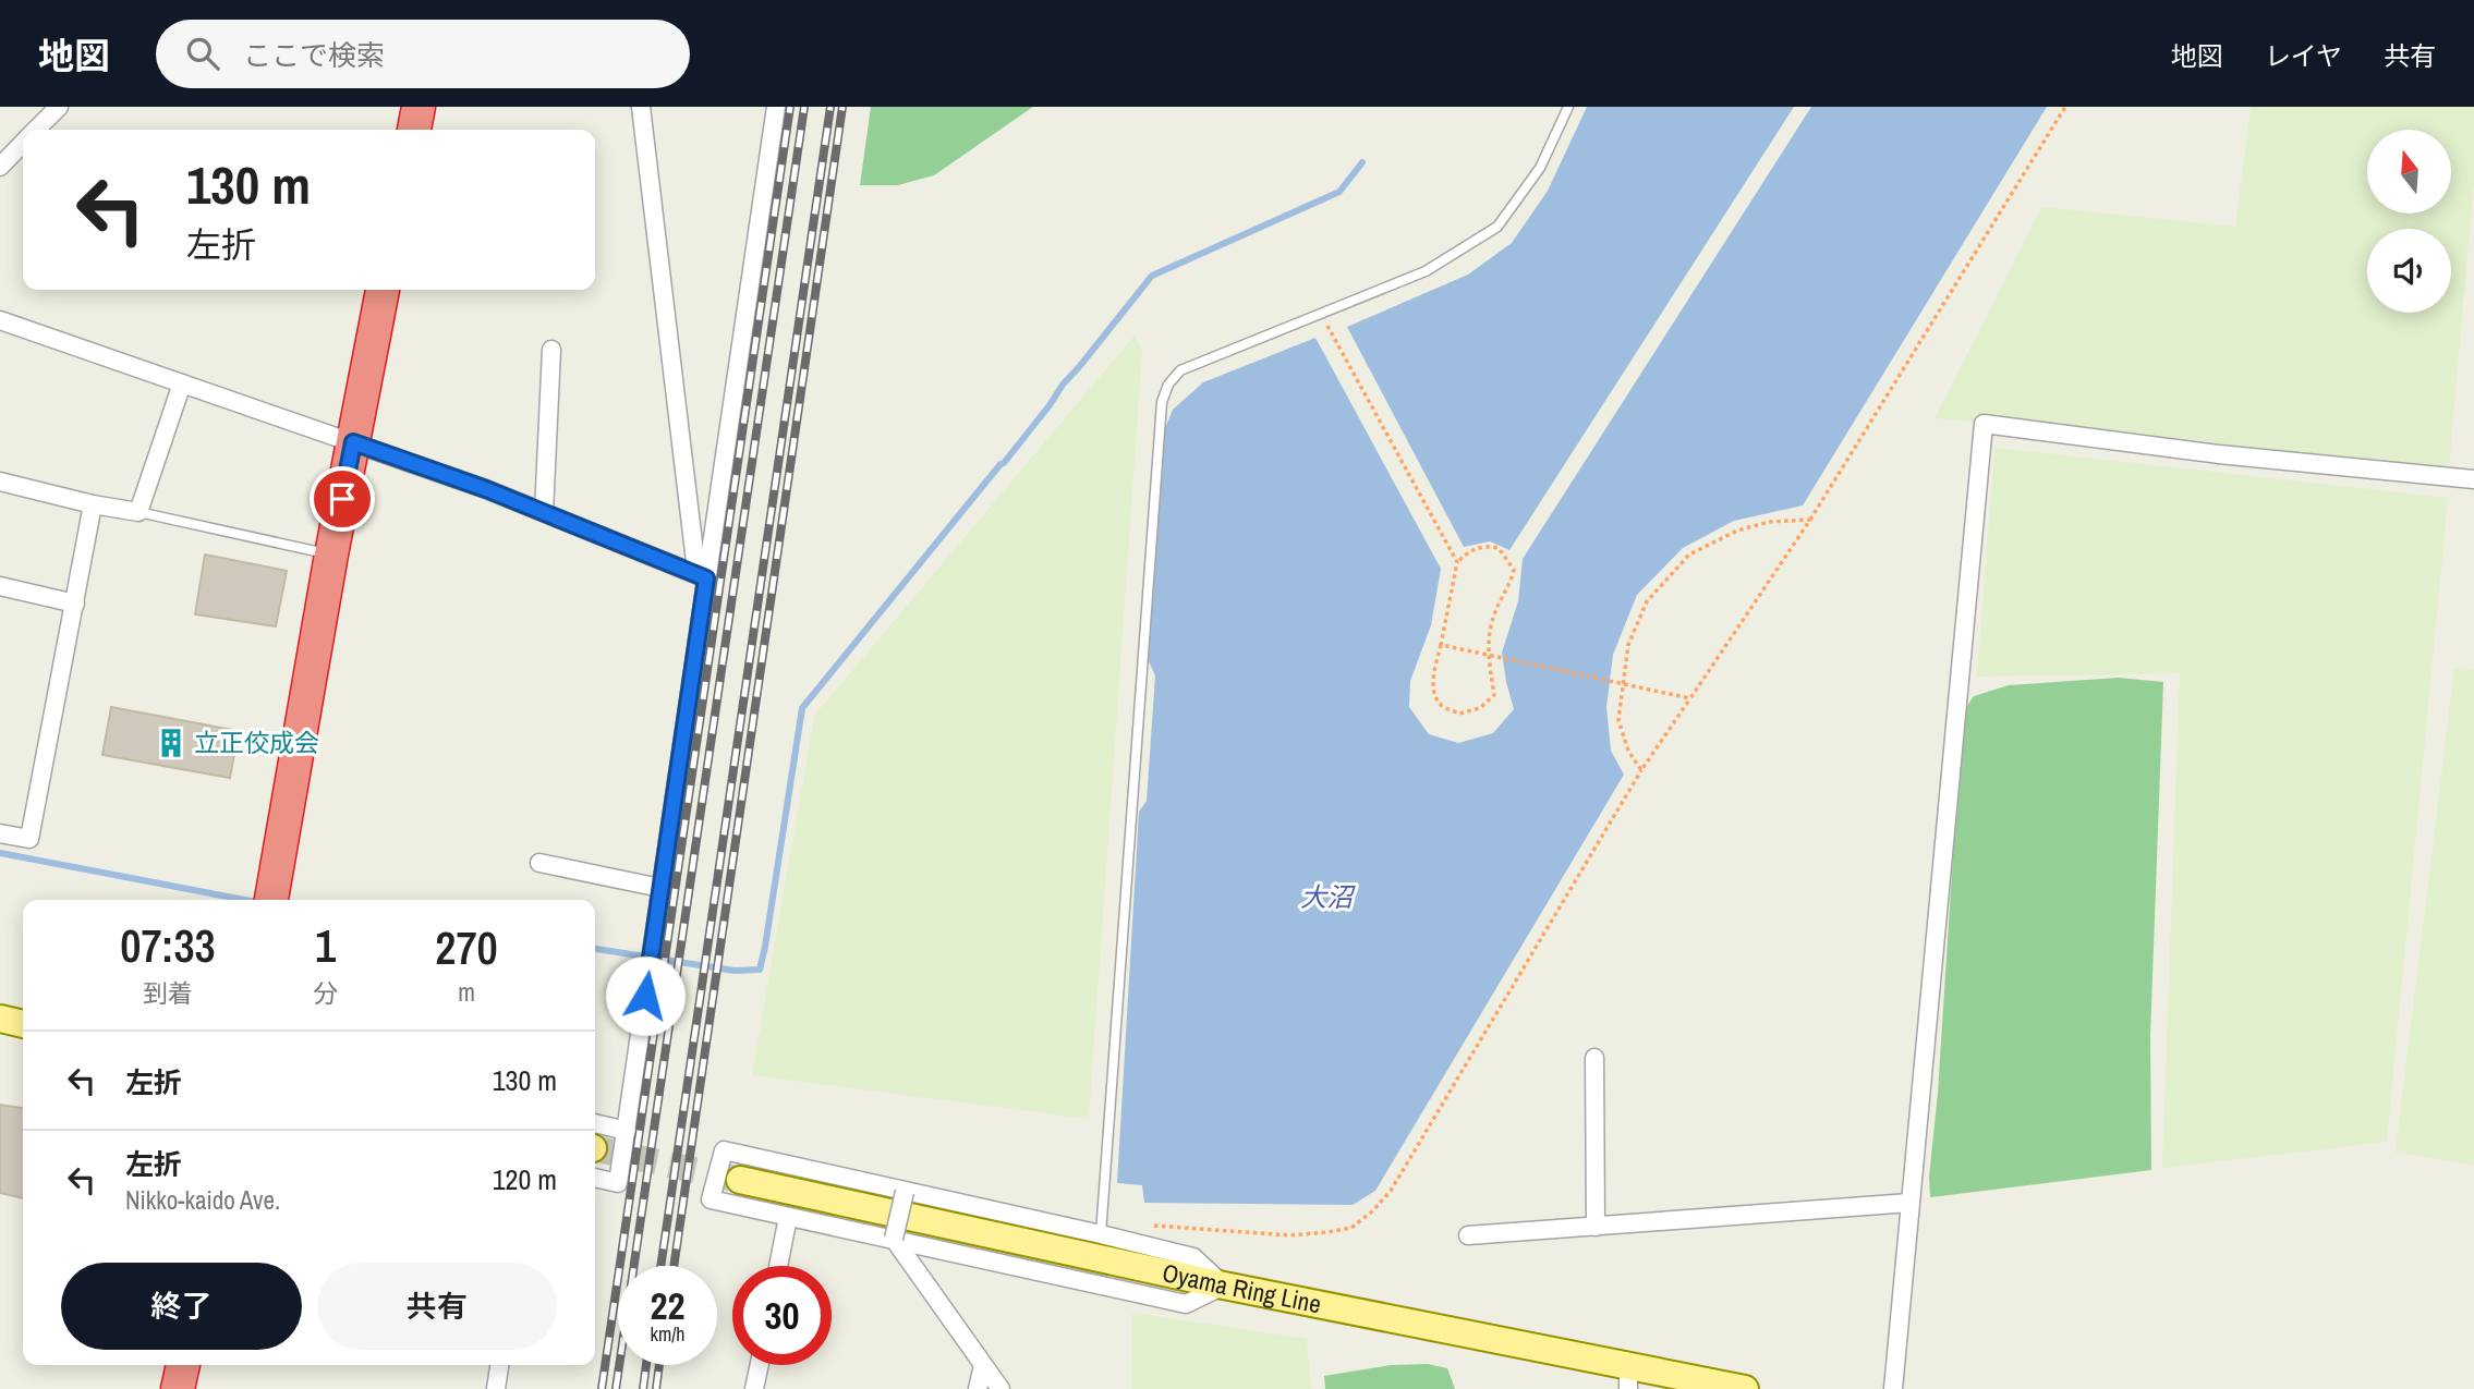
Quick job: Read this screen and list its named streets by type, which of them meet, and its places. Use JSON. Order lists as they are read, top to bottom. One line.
{"streets":{"main road":["Oyama Ring Line"]},"water":["大沼"],"places":{"building":["立正佼成会"]},"north":"top","page":{"header":"地図","search":"ここで検索","nav":["地図","レイヤ","共有"],"turn":["130 m","左折"],"eta":["07:33","到着","1","分","270","m"],"list":[{"name":"左折","value":"130 m"},{"name":"左折","note":"Nikko-kaido Ave.","value":"120 m"}],"buttons":["終了","共有"],"speed":"22 km/h","limit":"30"}}
